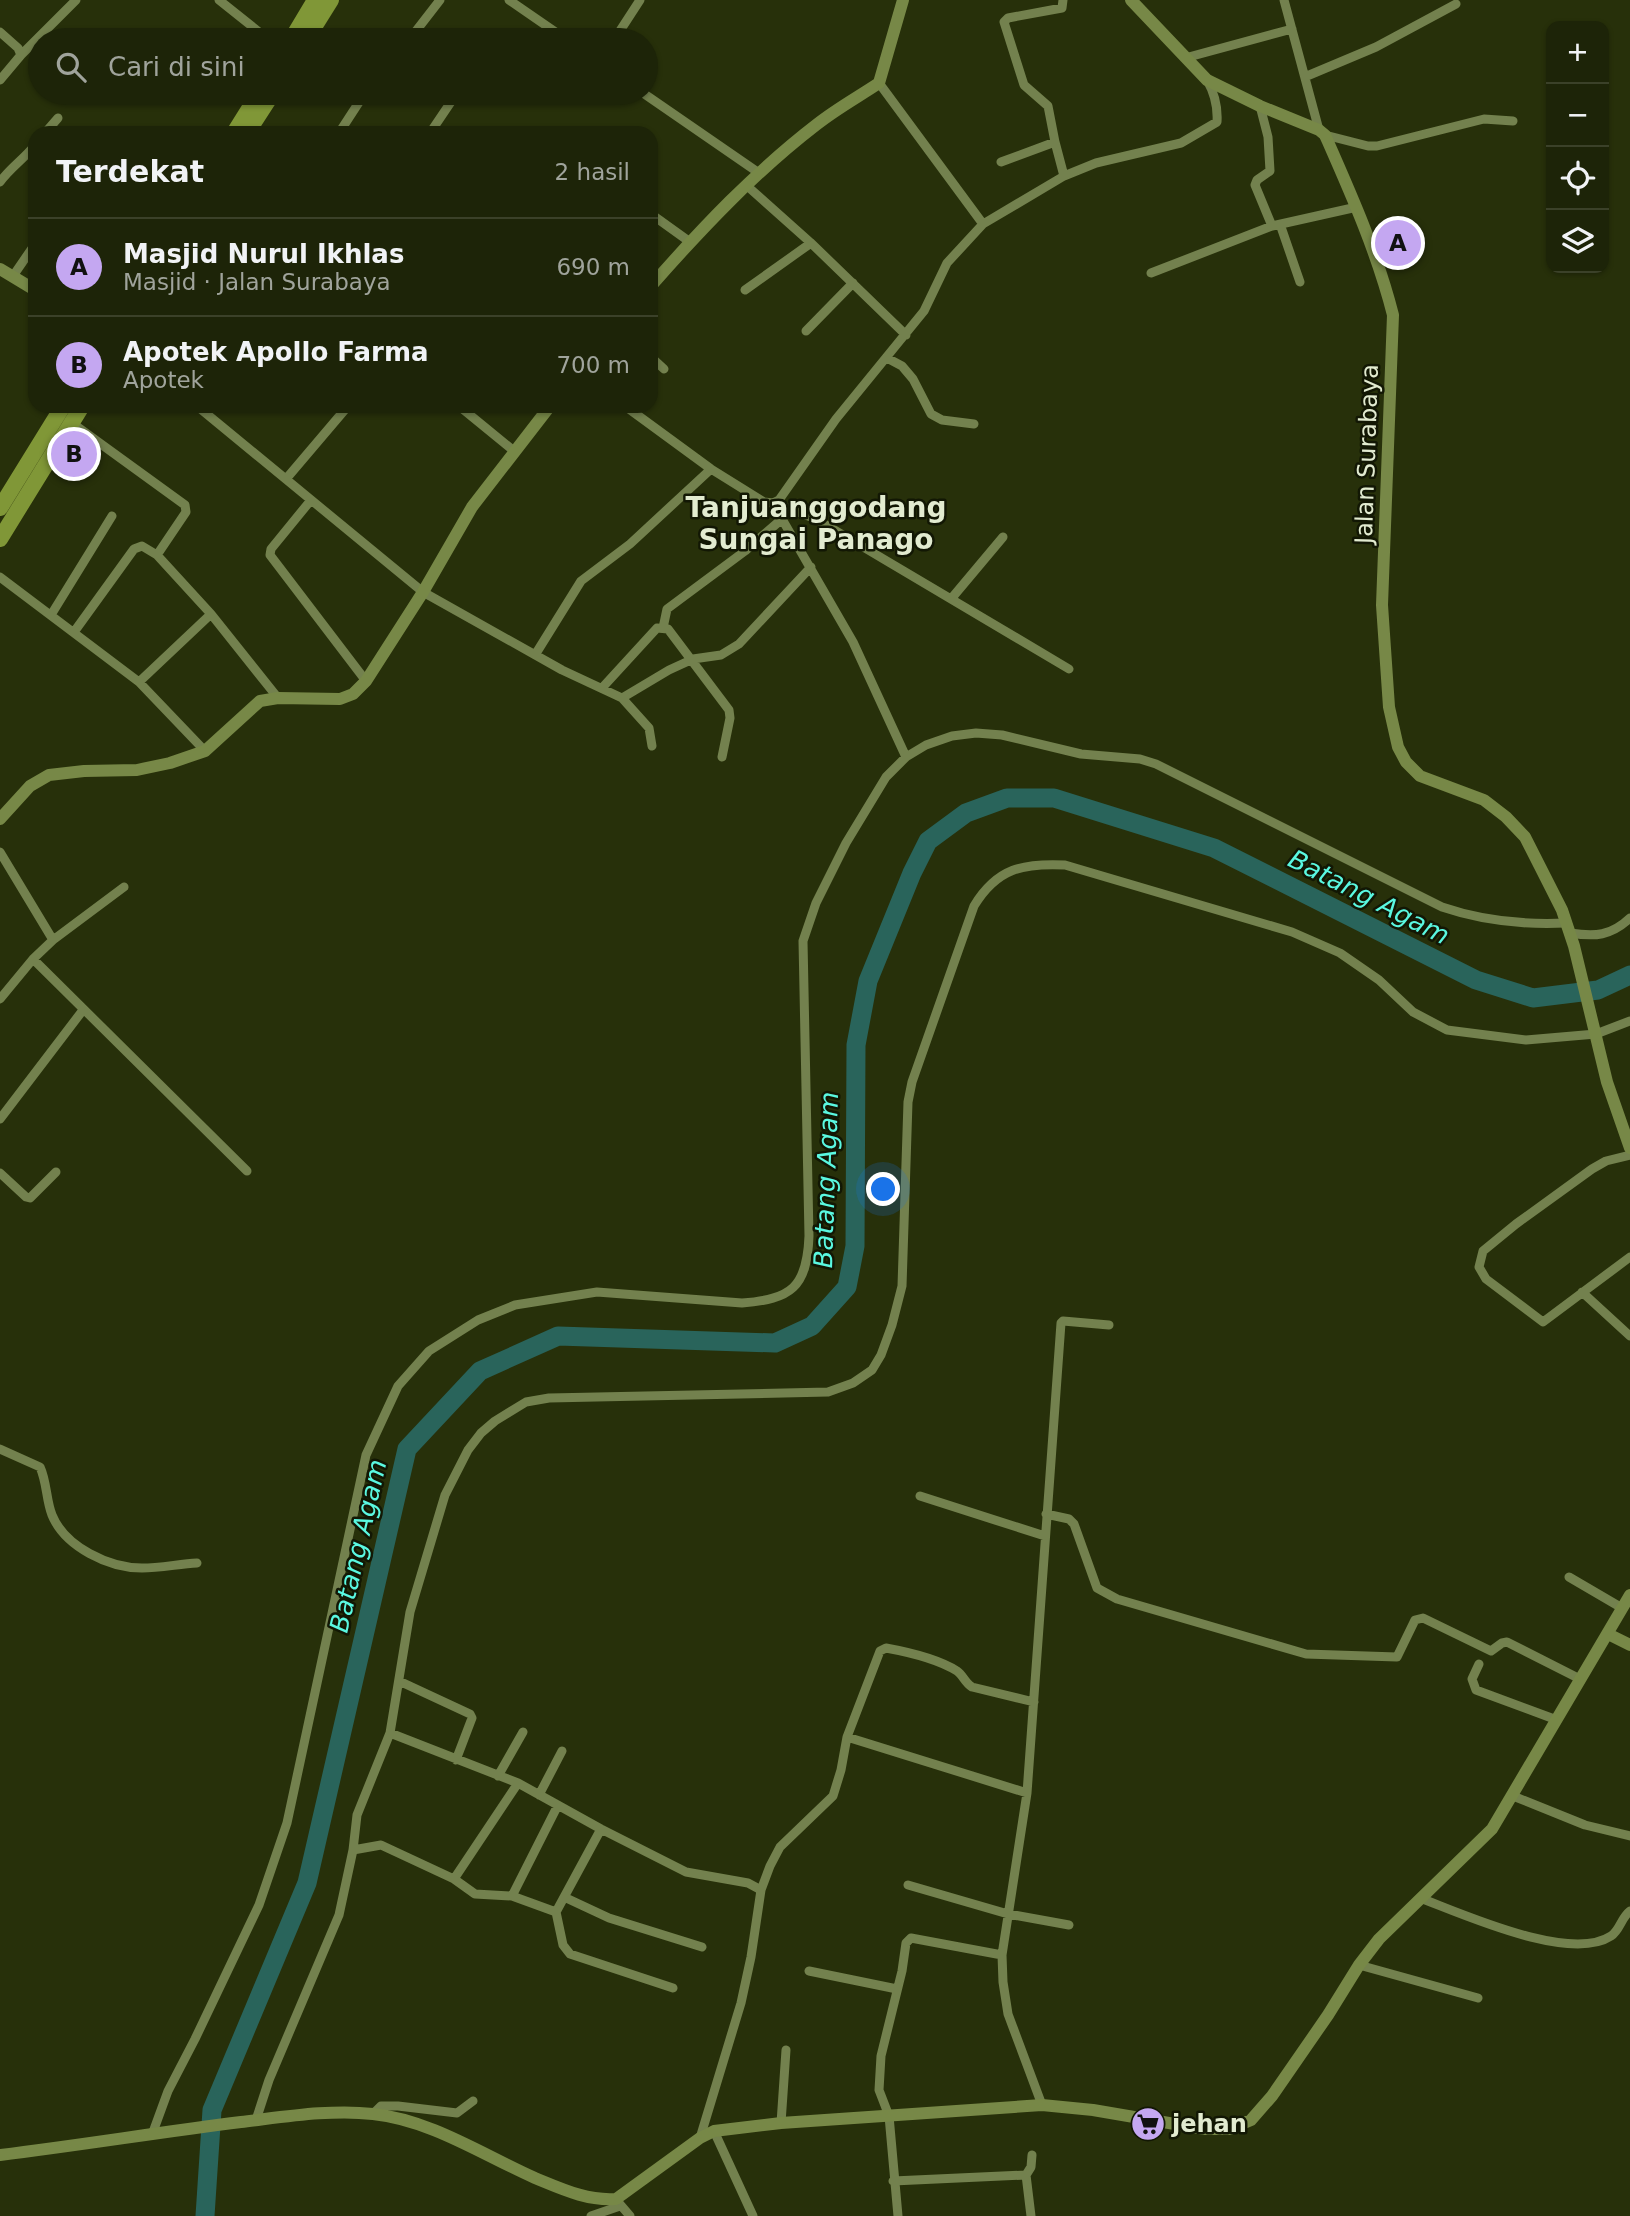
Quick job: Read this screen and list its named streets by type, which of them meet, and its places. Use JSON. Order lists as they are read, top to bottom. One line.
{"streets":{"street":["Jalan Surabaya"]},"districts":["Tanjuanggodang Sungai Panago"],"water":["Batang Agam"],"places":{"supermarket":["jehan"]},"page":{"map_buttons":["+","−"],"search":"Cari di sini","heading":["Terdekat","2 hasil"],"pins":["A","B"],"list":[{"mark":"A","name":"Masjid Nurul Ikhlas","note":"Masjid · Jalan Surabaya","value":"690 m"},{"mark":"B","name":"Apotek Apollo Farma","note":"Apotek","value":"700 m"}]}}
